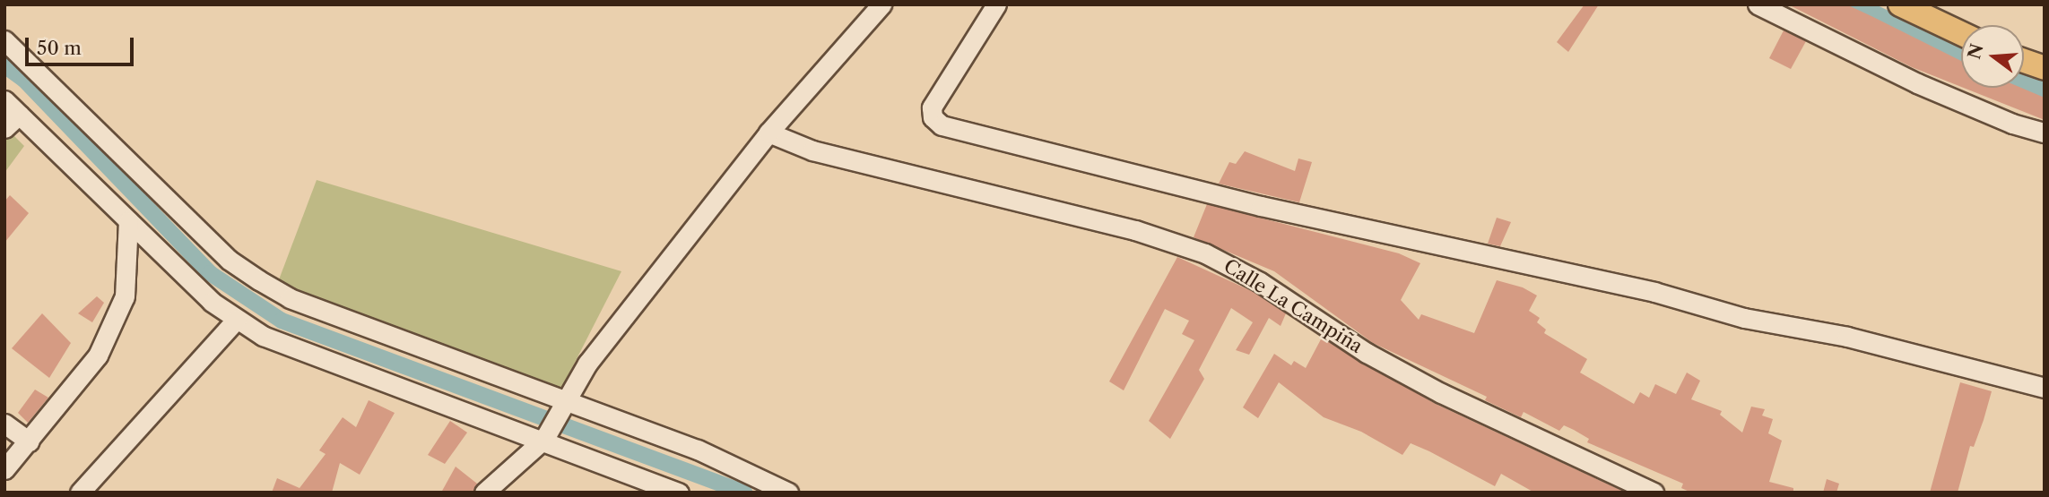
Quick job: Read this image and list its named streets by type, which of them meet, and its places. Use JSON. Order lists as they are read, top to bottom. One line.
{"streets":{"street":["Calle La Campiña"]},"scale_bar":"50 m","north":"left"}
